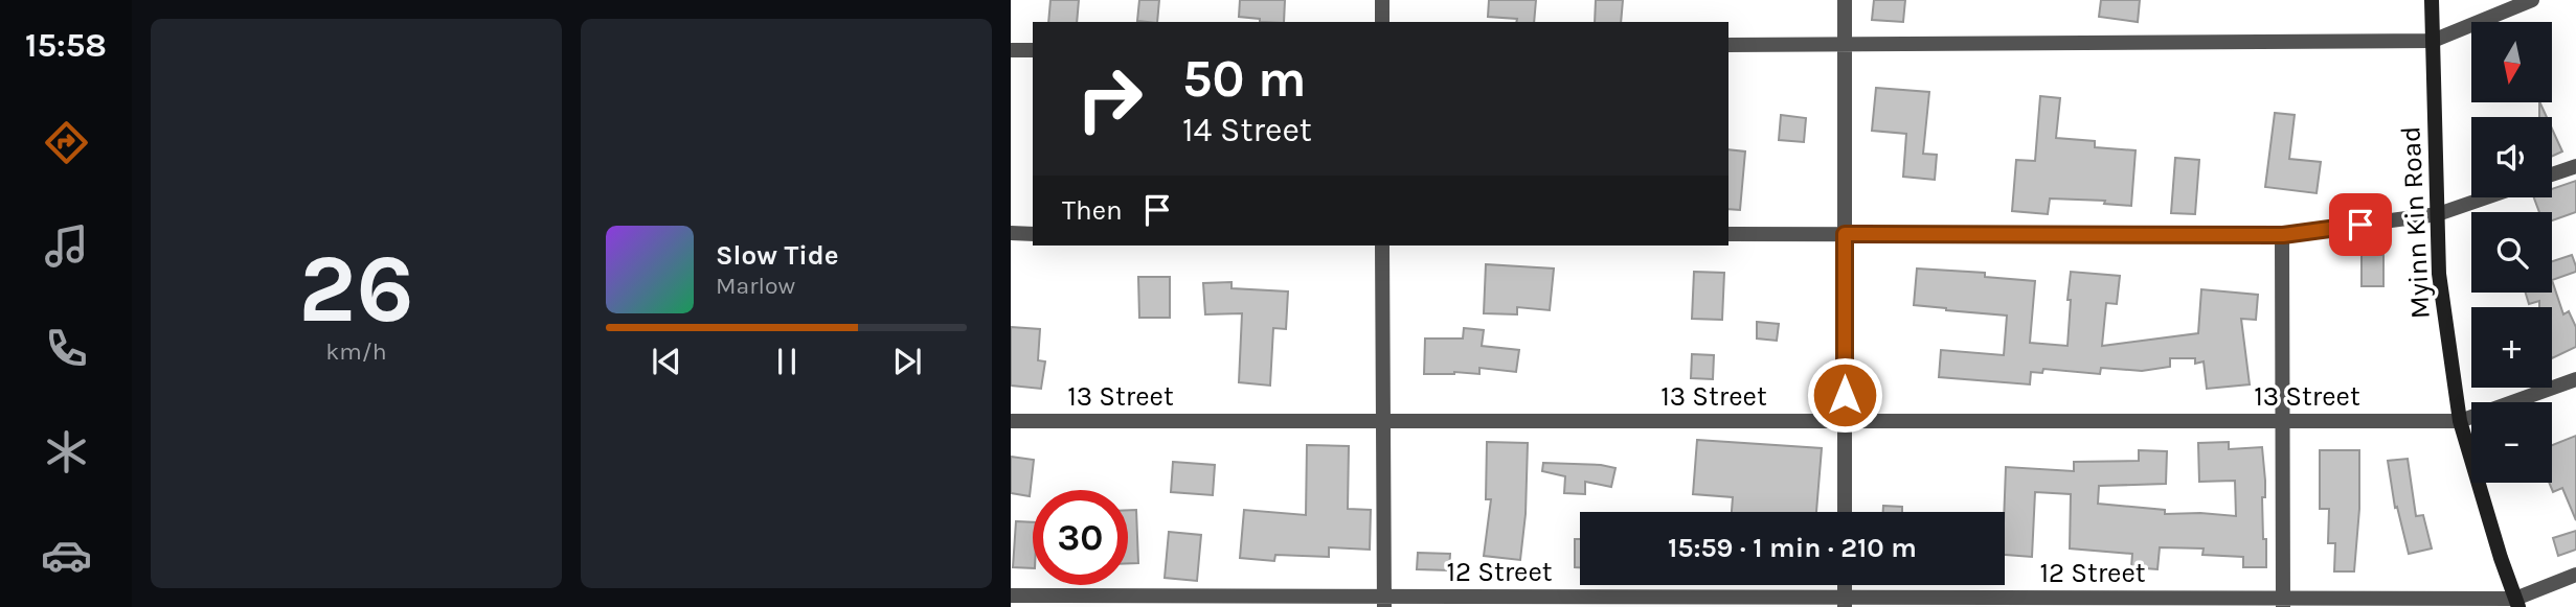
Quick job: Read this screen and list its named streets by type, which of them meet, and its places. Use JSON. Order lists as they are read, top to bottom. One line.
{"streets":{"street":["Myinn Kin Road","13 Street","12 Street"]},"crossings":[["Myinn Kin Road","13 Street"],["Myinn Kin Road","12 Street"]],"north":"bottom","page":{"tabs":"15:58","tile":["26","km/h"],"map_buttons":["+","−"],"turn":["50 m","14 Street"],"then":"Then","song":["Slow Tide","Marlow"],"limit":"30","trip":"15:59 · 1 min · 210 m"}}
